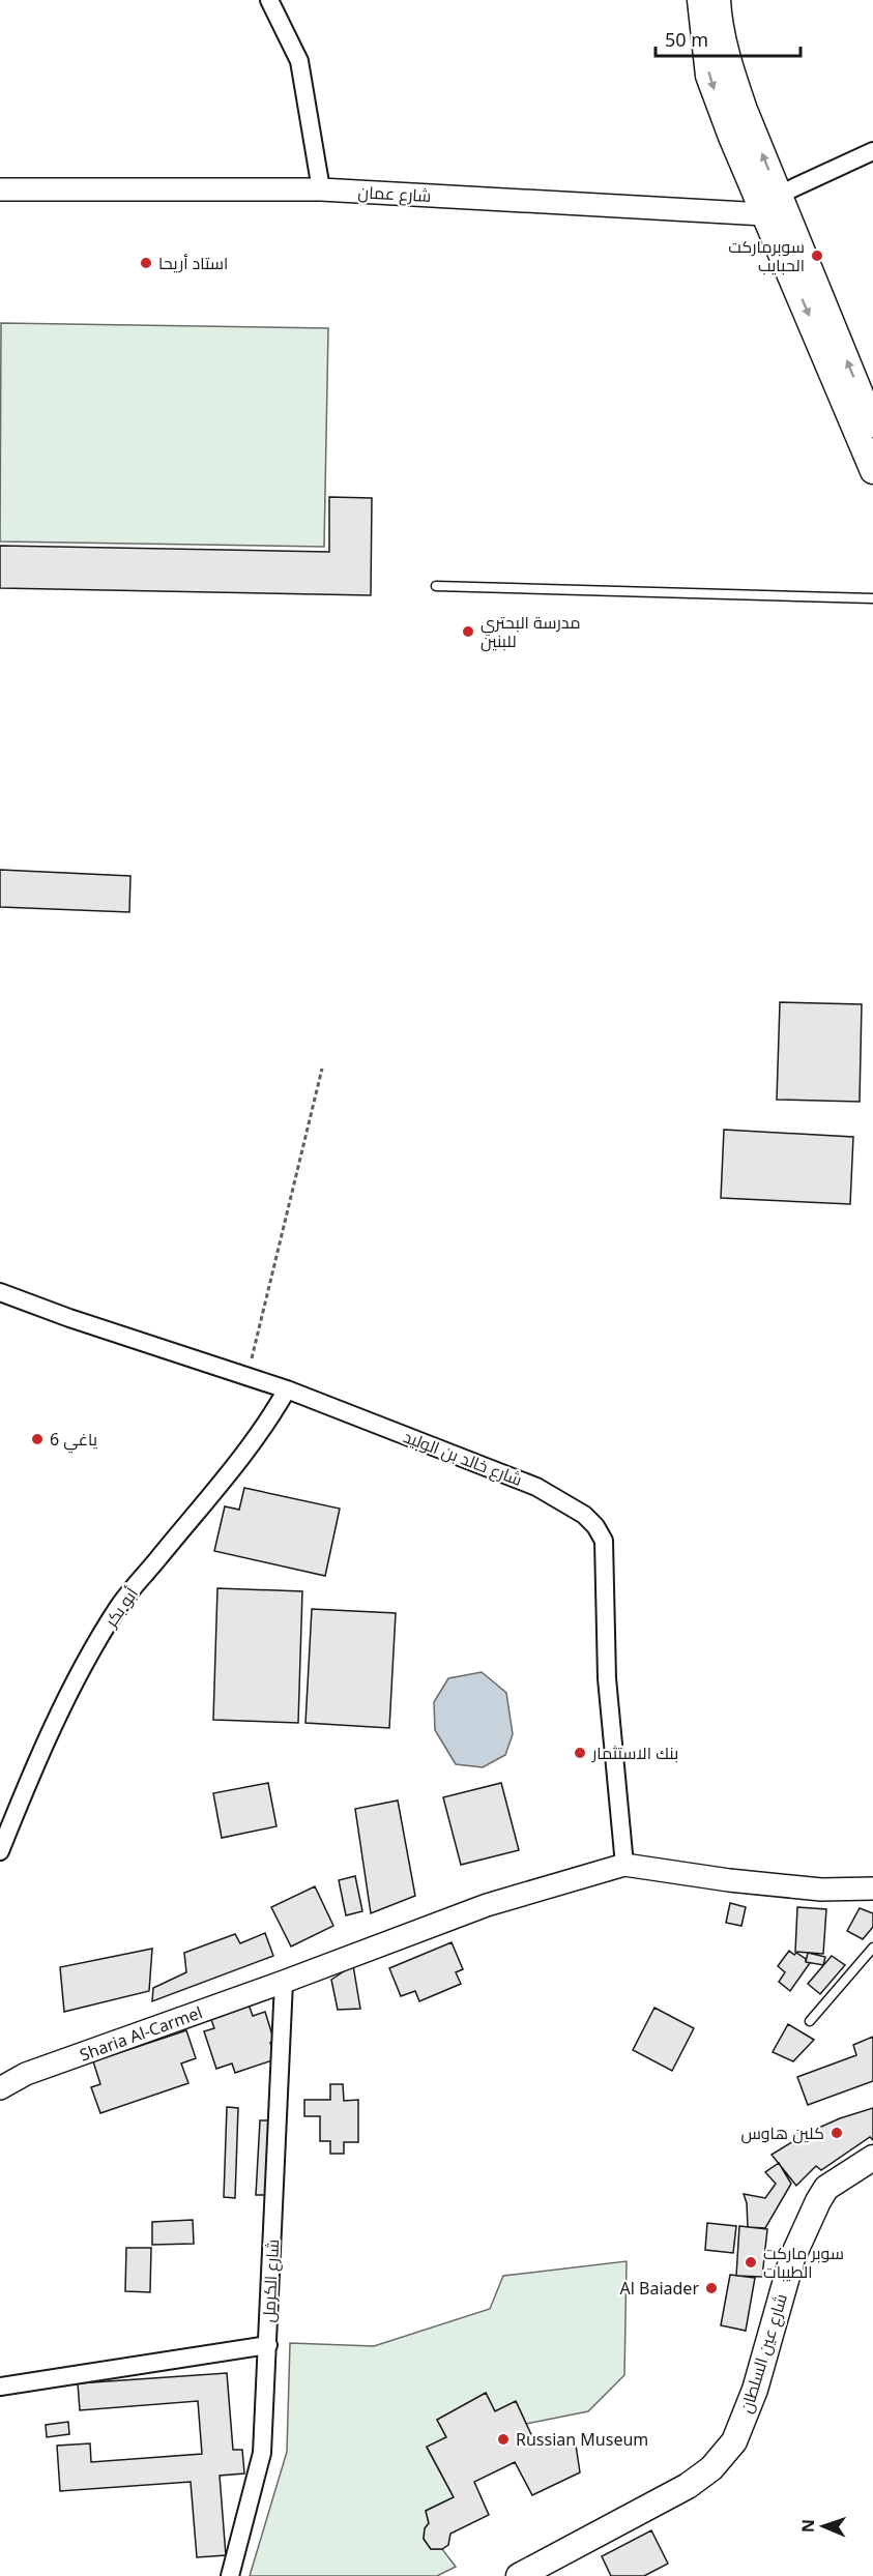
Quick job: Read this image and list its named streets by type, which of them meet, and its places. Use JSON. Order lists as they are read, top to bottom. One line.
{"streets":{"main road":["شارع عين السلطان"],"street":["شارع عمان","شارع خالد بن الوليد","أبو بكر","Sharia Al-Carmel","شارع الكرمل"]},"crossings":[["شارع خالد بن الوليد","أبو بكر"],["شارع خالد بن الوليد","Sharia Al-Carmel"],["Sharia Al-Carmel","شارع الكرمل"]],"places":["سوبرماركت الحبايب","استاد أريحا","مدرسة البحتري للبنين","ياغي 6","بنك الاستثمار","كلين هاوس","سوبر ماركت الطيبات","Al Baiader","Russian Museum"],"scale_bar":"50 m","north":"left"}
